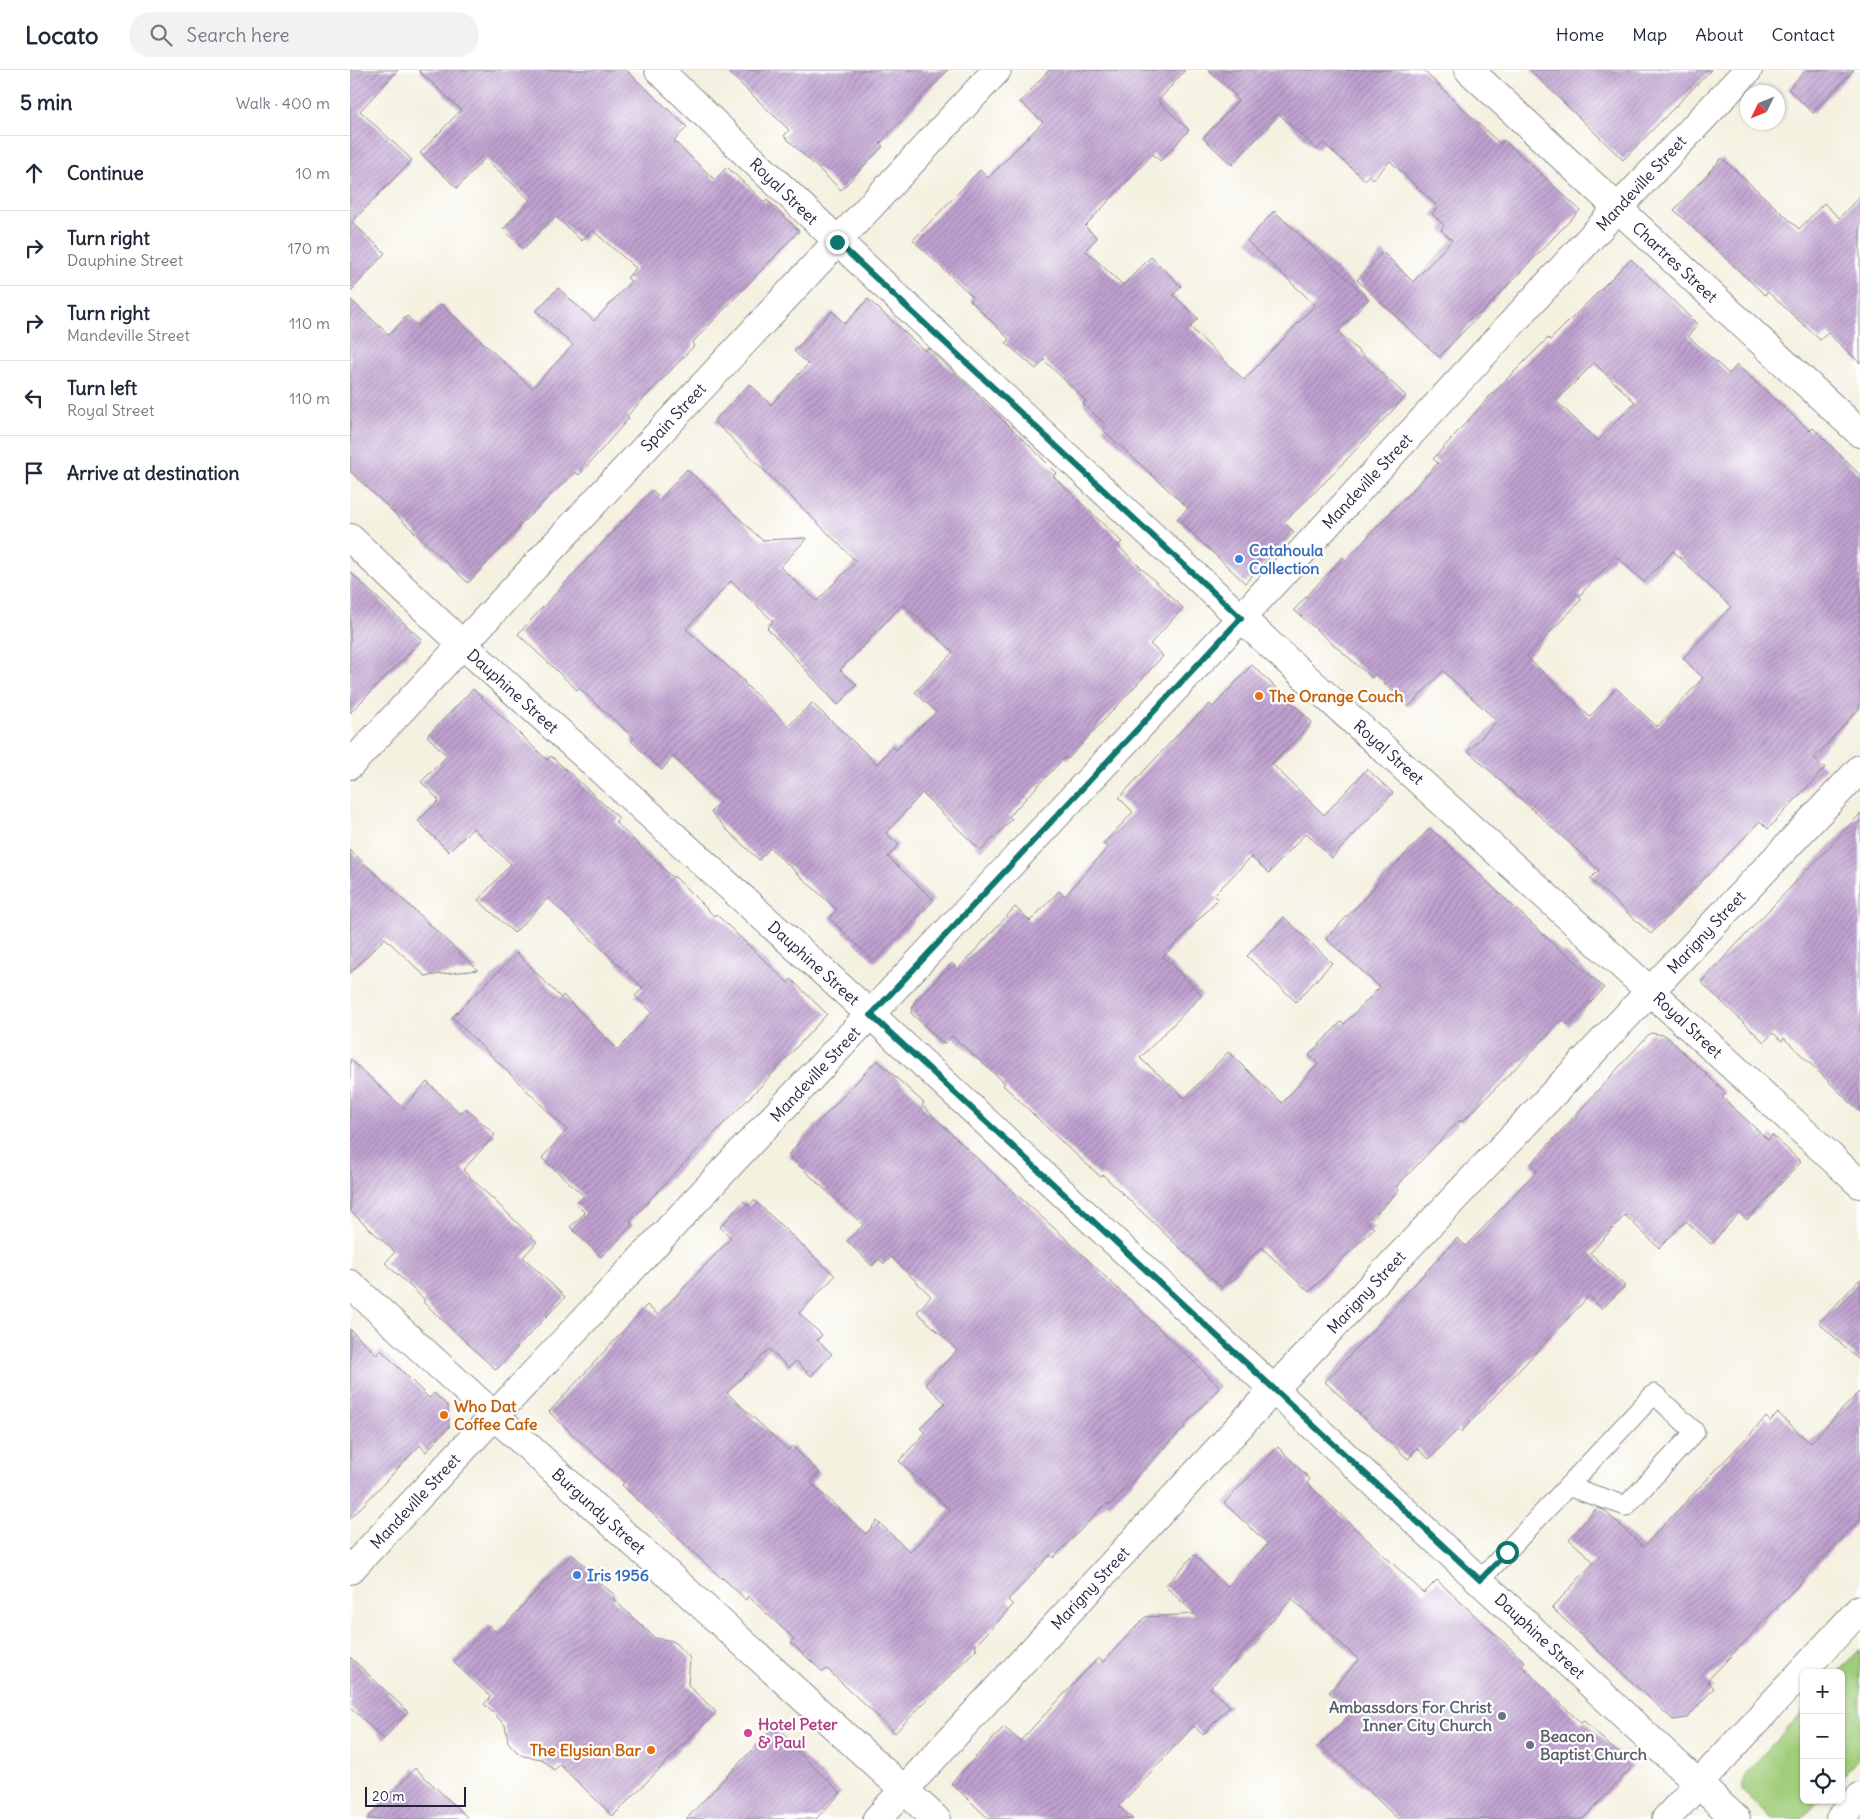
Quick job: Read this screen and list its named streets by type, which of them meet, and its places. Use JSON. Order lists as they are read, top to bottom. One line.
{"streets":{"street":["Mandeville Street","Royal Street","Chartres Street","Spain Street","Dauphine Street","Marigny Street","Burgundy Street"]},"crossings":[["Mandeville Street","Royal Street"],["Mandeville Street","Chartres Street"],["Mandeville Street","Dauphine Street"],["Mandeville Street","Burgundy Street"],["Royal Street","Spain Street"],["Royal Street","Marigny Street"],["Spain Street","Dauphine Street"],["Dauphine Street","Marigny Street"],["Marigny Street","Burgundy Street"]],"places":["Catahoula Collection","The Orange Couch","Who Dat Coffee Cafe","Iris 1956","Ambassdors For Christ Inner City Church","Hotel Peter & Paul","Beacon Baptist Church","The Elysian Bar"],"scale_bar":"20 m","north":"bottom left","page":{"header":"Locato","search":"Search here","nav":["Home","Map","About","Contact"],"heading":["5 min","Walk · 400 m"],"list":[["Continue","10 m"],["Turn right","Dauphine Street","170 m"],["Turn right","Mandeville Street","110 m"],["Turn left","Royal Street","110 m"],"Arrive at destination"],"map_buttons":["+","−"],"scale":"20 m"}}
